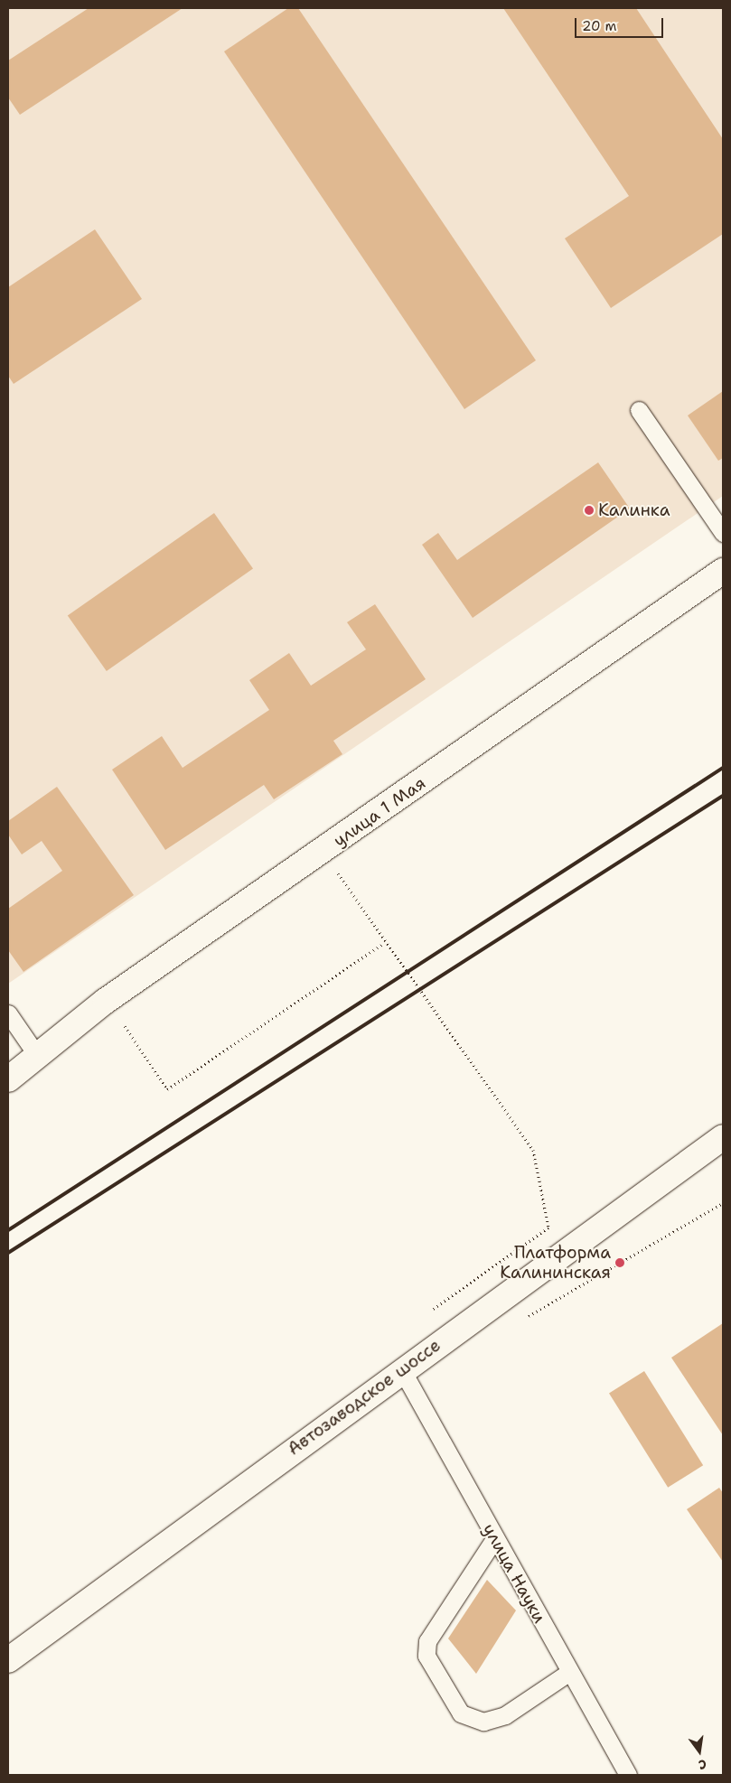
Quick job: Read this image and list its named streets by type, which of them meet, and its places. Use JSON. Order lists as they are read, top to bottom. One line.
{"streets":{"main road":["улица 1 Мая","Автозаводское шоссе"],"lane":["улица Науки"]},"crossings":[["Автозаводское шоссе","улица Науки"]],"places":["Калинка","Платформа Калининская"],"scale_bar":"20 m","north":"bottom"}
